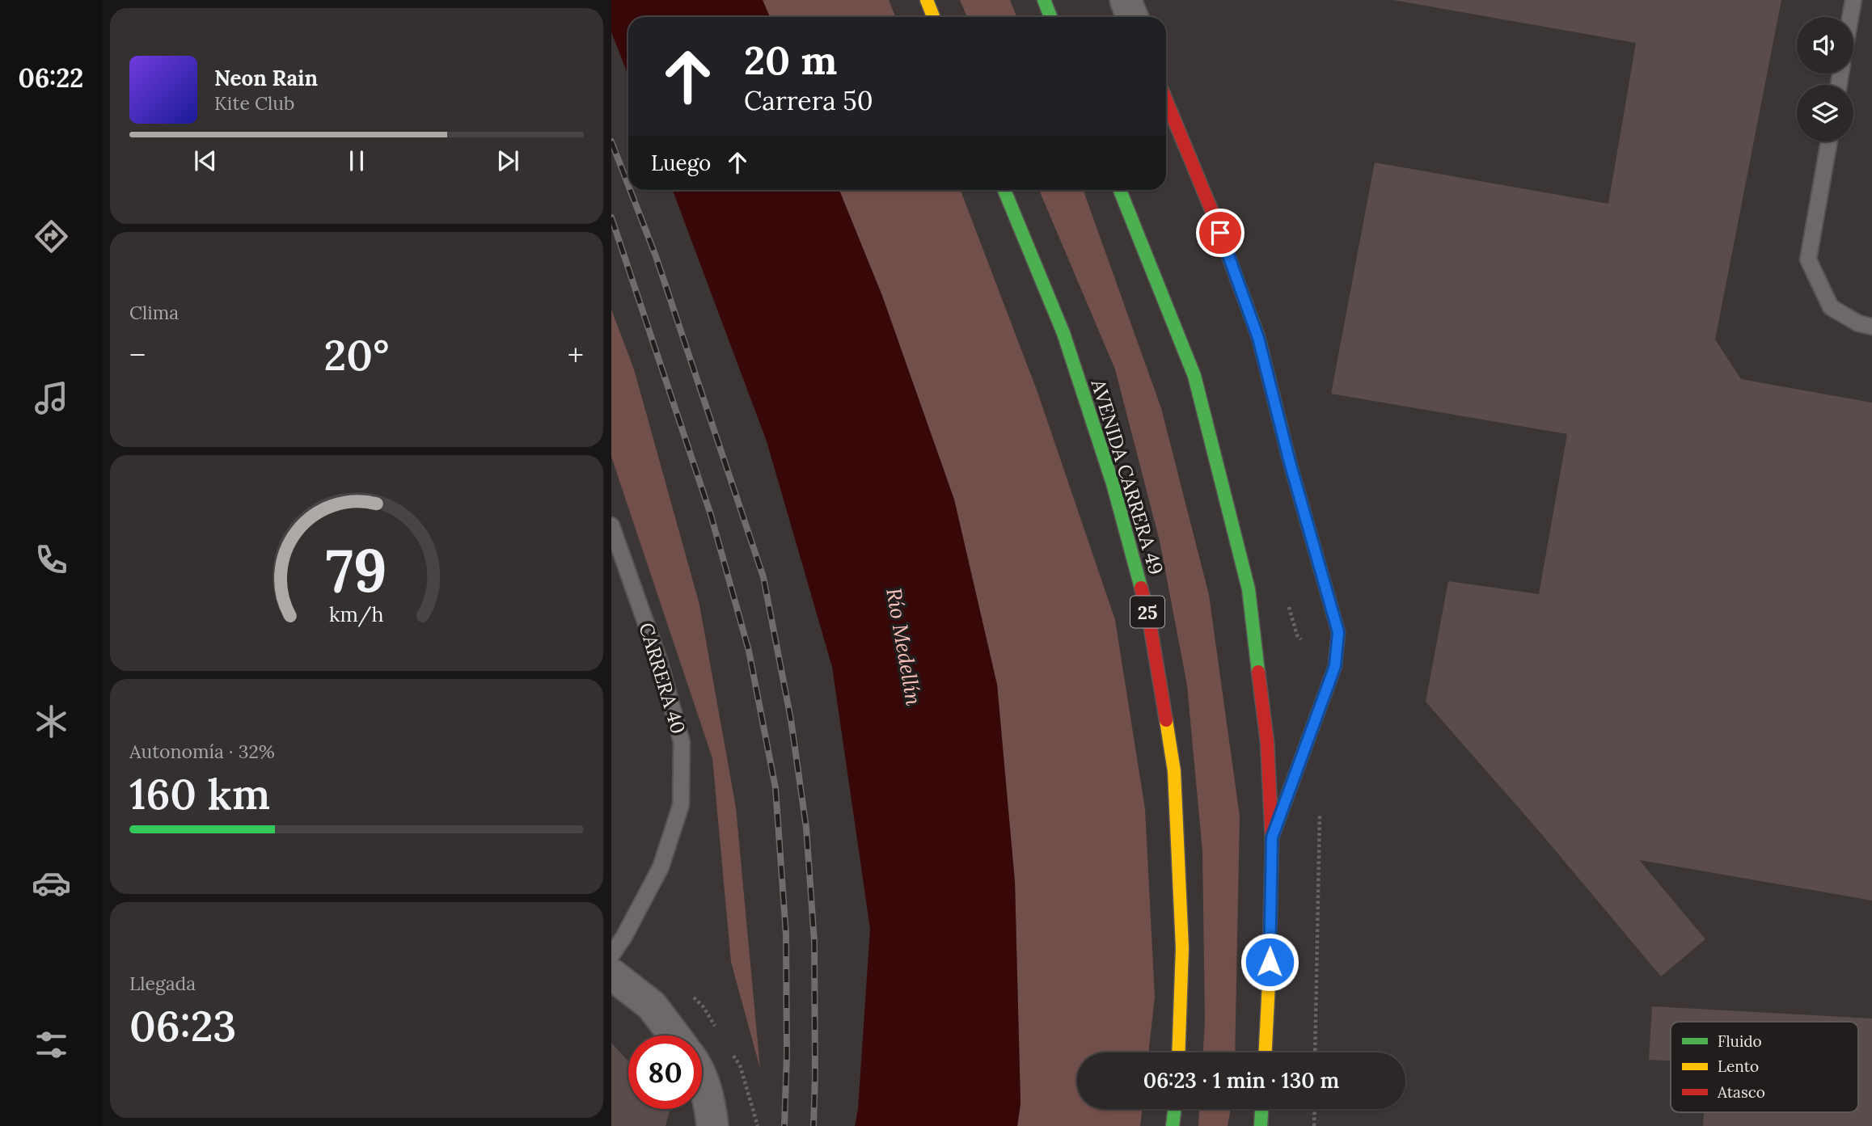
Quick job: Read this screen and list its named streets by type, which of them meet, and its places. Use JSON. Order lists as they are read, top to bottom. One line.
{"streets":{"main road":["AVENIDA CARRERA 49","25"],"lane":["CARRERA 40"]},"water":["Río Medellín"],"legend":["Fluido","Lento","Atasco"],"page":{"tabs":"06:22","turn":["20 m","Carrera 50"],"song":["Neon Rain","Kite Club"],"then":"Luego","tile":["Clima",["Autonomía · 32%","160 km"],["Llegada","06:23"]],"heat":["−","20°","+"],"limit":"80","trip":"06:23 · 1 min · 130 m","gauge":["79","km/h"]}}
